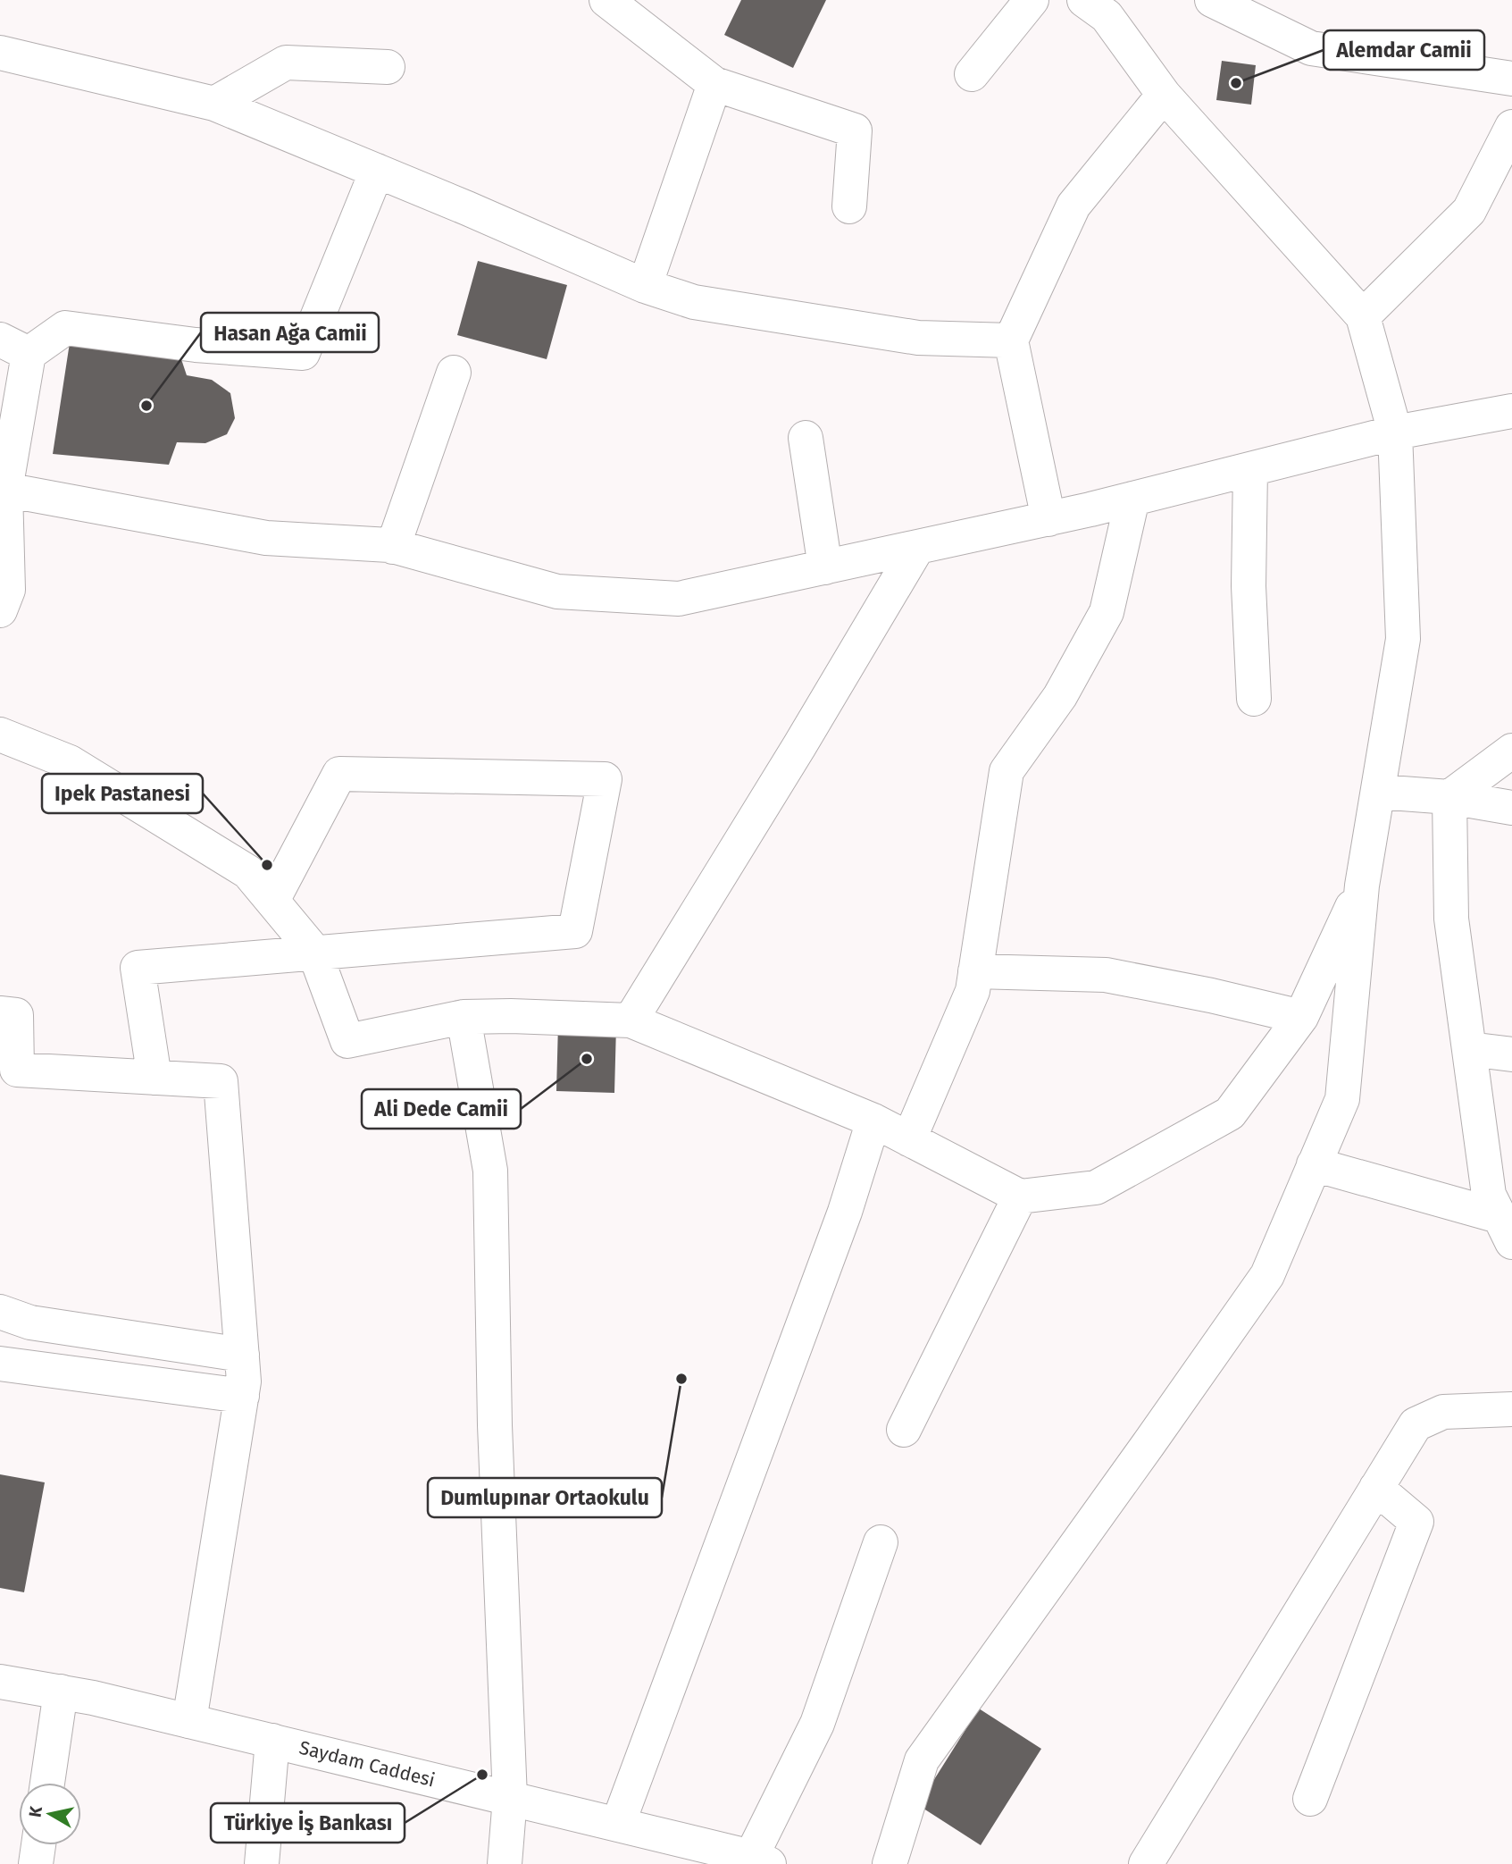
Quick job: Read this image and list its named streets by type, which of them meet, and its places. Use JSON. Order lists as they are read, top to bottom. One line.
{"streets":{"street":["Saydam Caddesi"]},"places":["Alemdar Camii","Hasan Ağa Camii","Ipek Pastanesi","Ali Dede Camii","Dumlupınar Ortaokulu","Türkiye İş Bankası"],"north":"left"}
